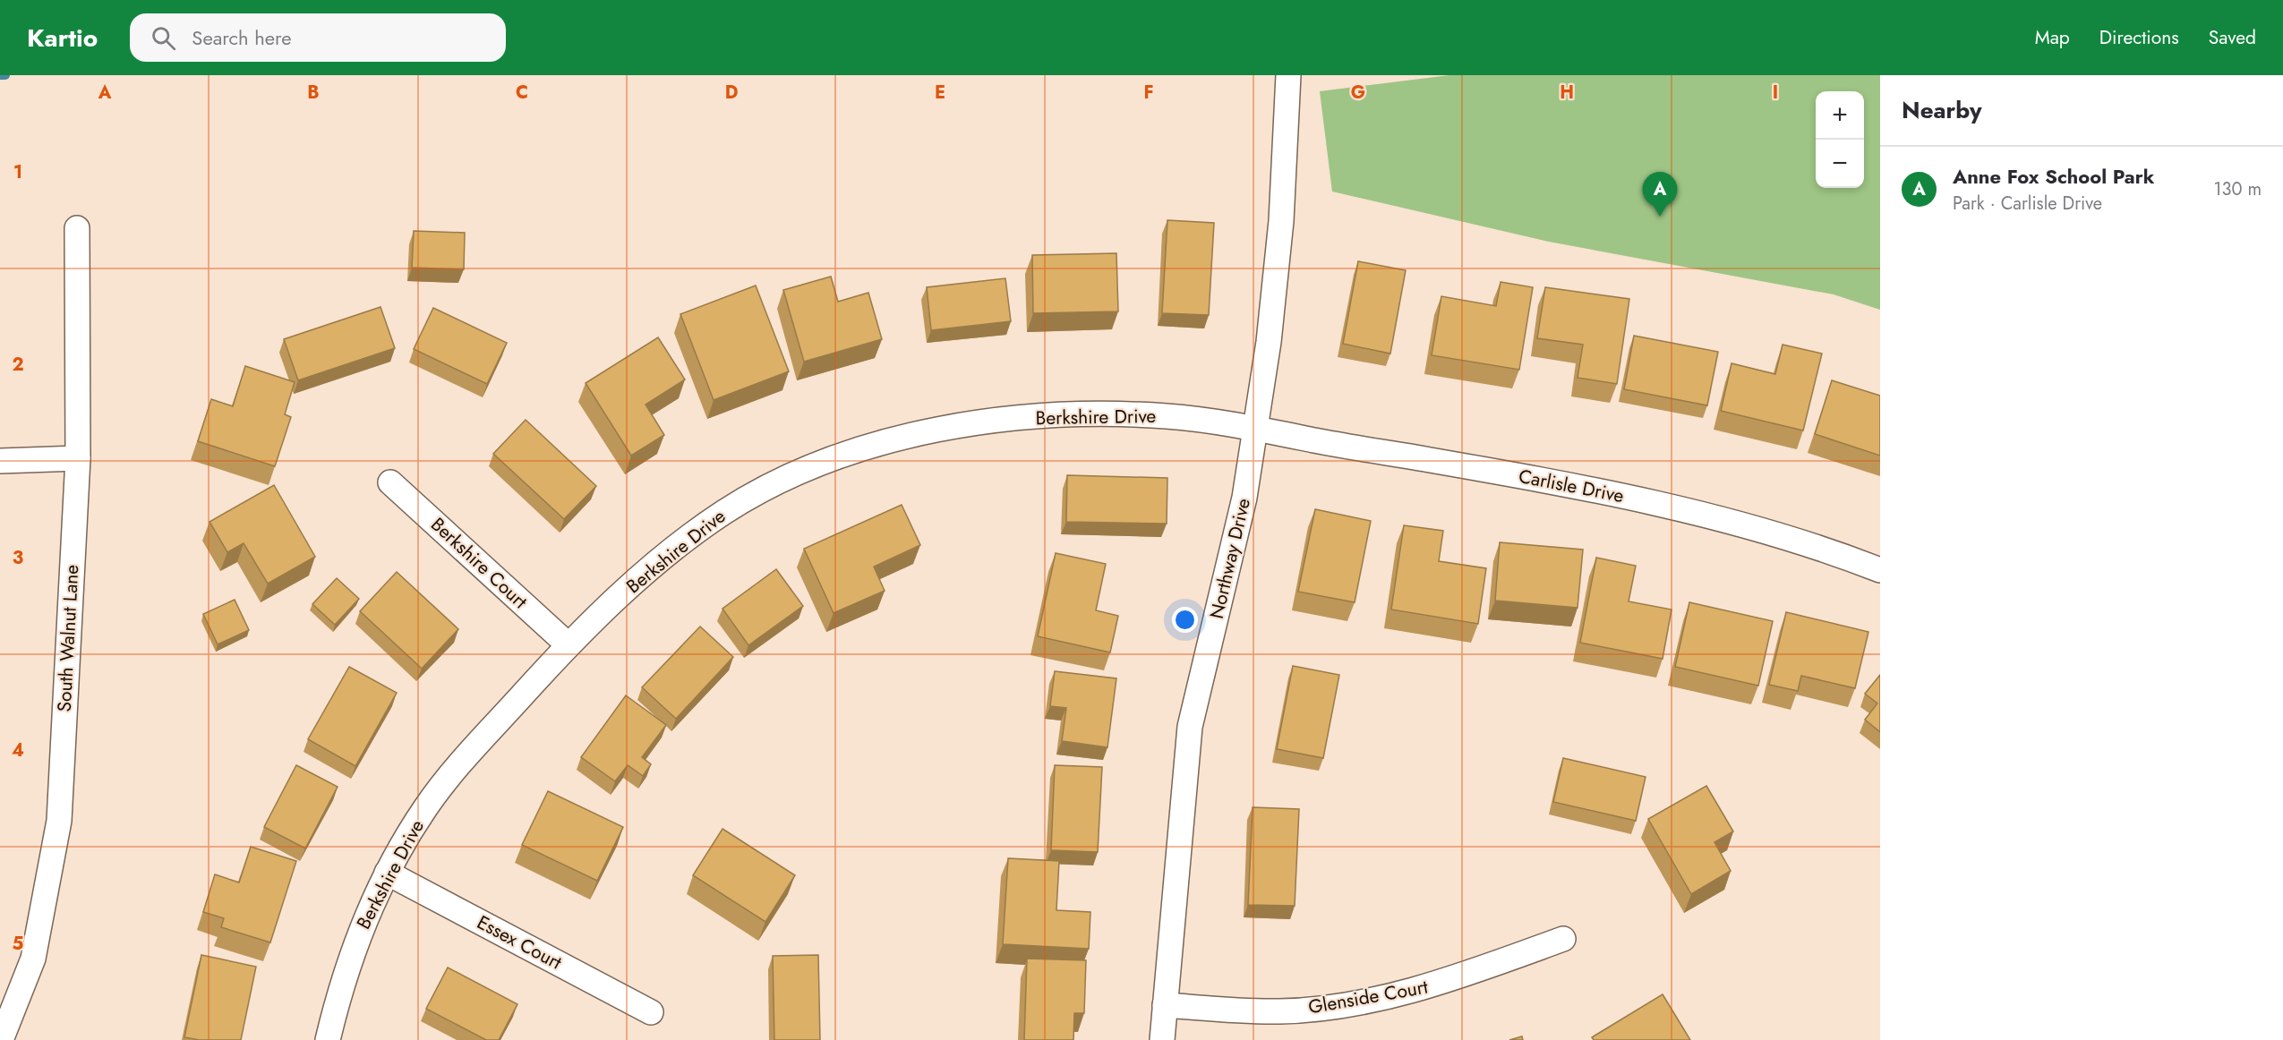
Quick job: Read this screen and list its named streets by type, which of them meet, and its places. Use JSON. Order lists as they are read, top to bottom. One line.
{"streets":{"street":["Berkshire Drive","Carlisle Drive","Northway Drive","Berkshire Court","South Walnut Lane","Essex Court","Glenside Court"]},"crossings":[["Berkshire Drive","Carlisle Drive"],["Berkshire Drive","Northway Drive"],["Berkshire Drive","Berkshire Court"],["Berkshire Drive","Essex Court"],["Carlisle Drive","Northway Drive"],["Northway Drive","Glenside Court"]],"page":{"header":"Kartio","search":"Search here","nav":["Map","Directions","Saved"],"heading":"Nearby","map_buttons":["+","−"],"list":[{"mark":"A","name":"Anne Fox School Park","note":"Park · Carlisle Drive","value":"130 m"}],"pins":"A"},"grid":{"columns":["A","B","C","D","E","F","G","H","I"],"rows":["1","2","3","4","5"]}}
